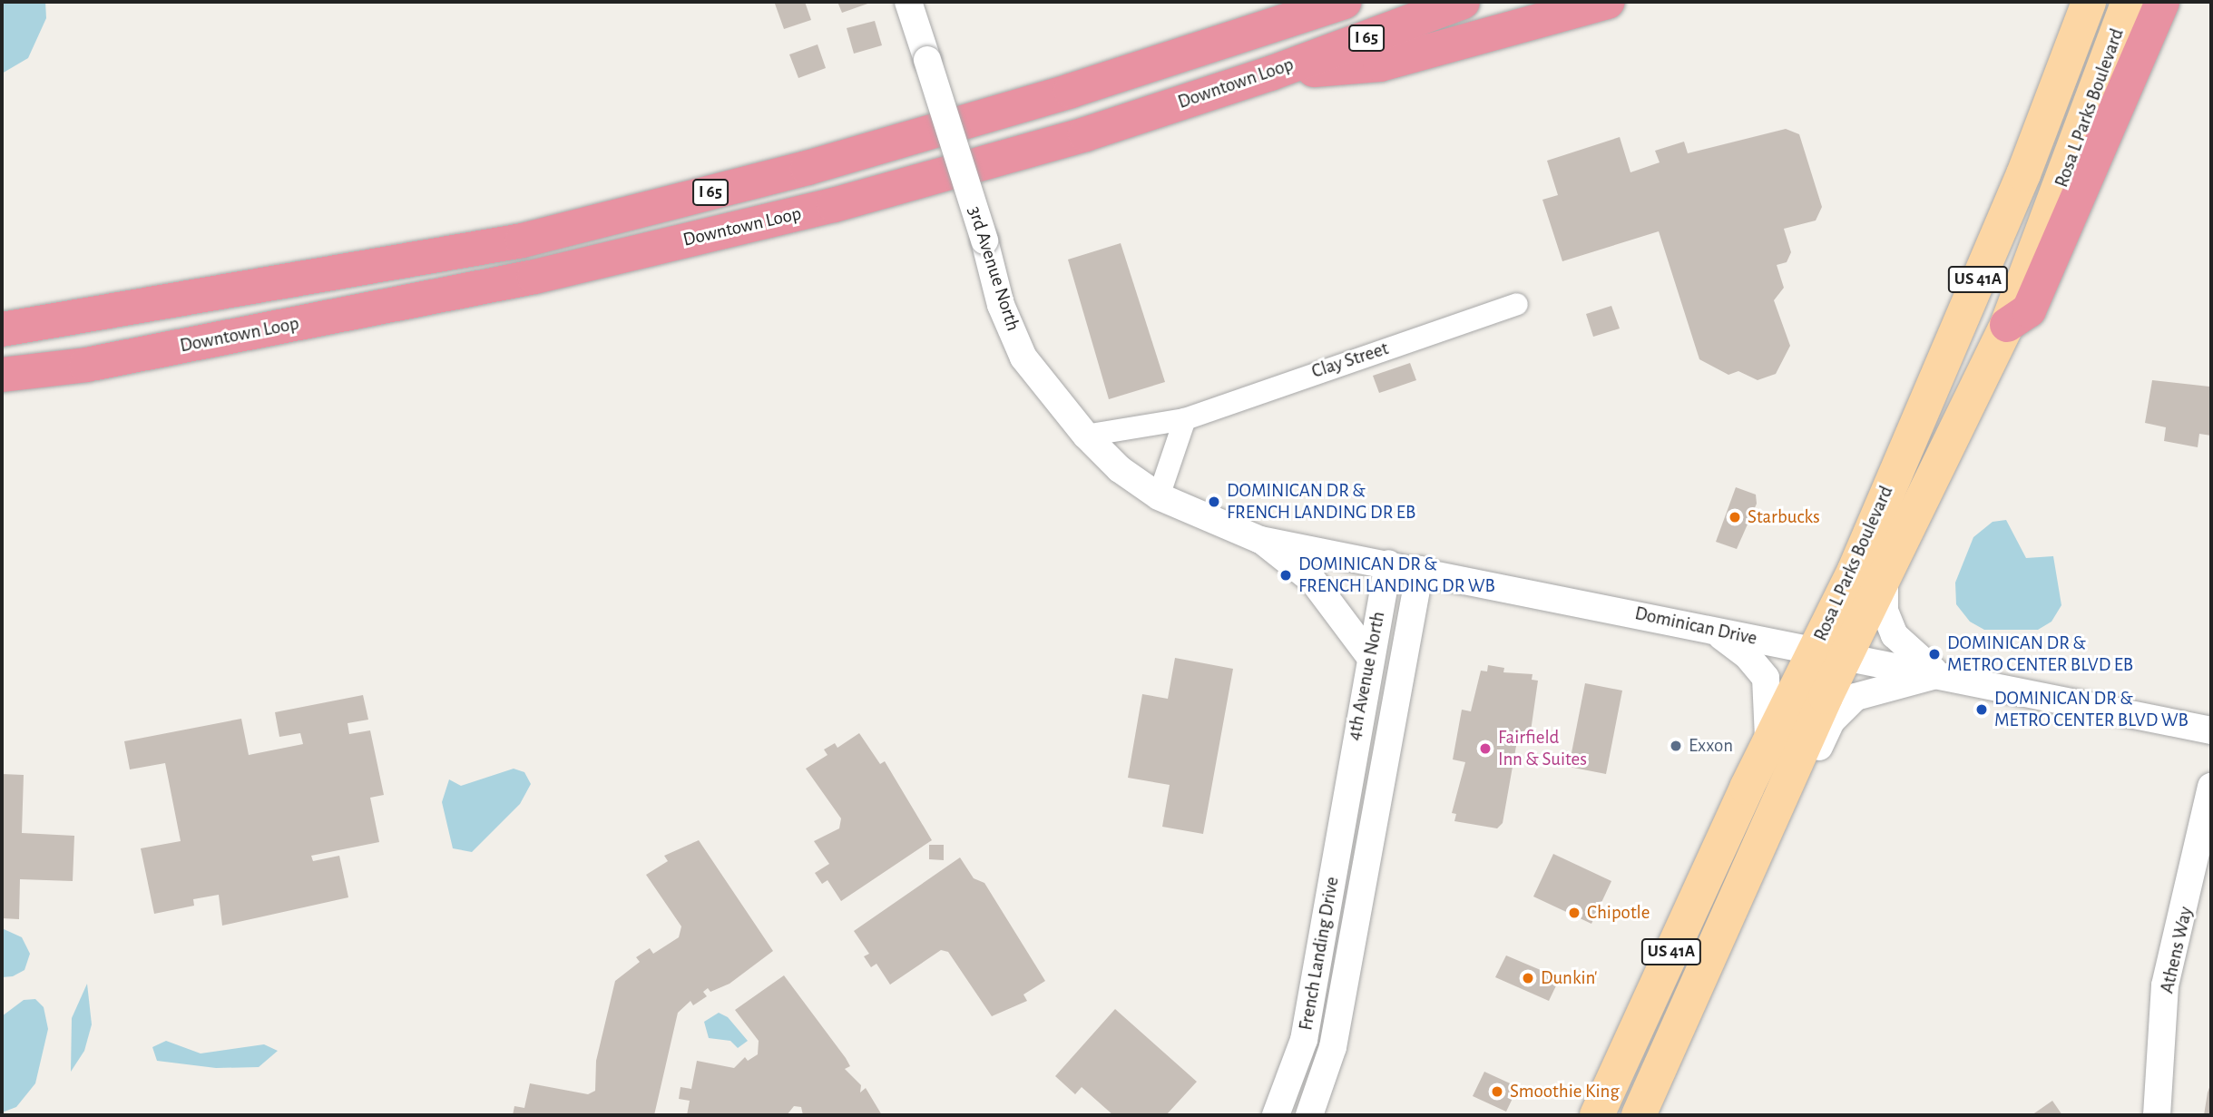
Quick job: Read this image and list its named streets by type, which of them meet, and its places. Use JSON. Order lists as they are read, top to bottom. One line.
{"streets":{"highway":["I 65","Downtown Loop"],"main road":["Rosa L Parks Boulevard","US 41A"],"street":["3rd Avenue North","Clay Street","Dominican Drive","4th Avenue North","Athens Way","French Landing Drive"]},"crossings":[["Rosa L Parks Boulevard","Dominican Drive"],["3rd Avenue North","Clay Street"],["3rd Avenue North","Dominican Drive"],["Dominican Drive","4th Avenue North"],["4th Avenue North","French Landing Drive"]],"places":["DOMINICAN DR & FRENCH LANDING DR EB","Starbucks","DOMINICAN DR & FRENCH LANDING DR WB","DOMINICAN DR & METRO CENTER BLVD EB","DOMINICAN DR & METRO CENTER BLVD WB","Exxon","Fairfield Inn & Suites","Chipotle","Dunkin'","Smoothie King"]}
